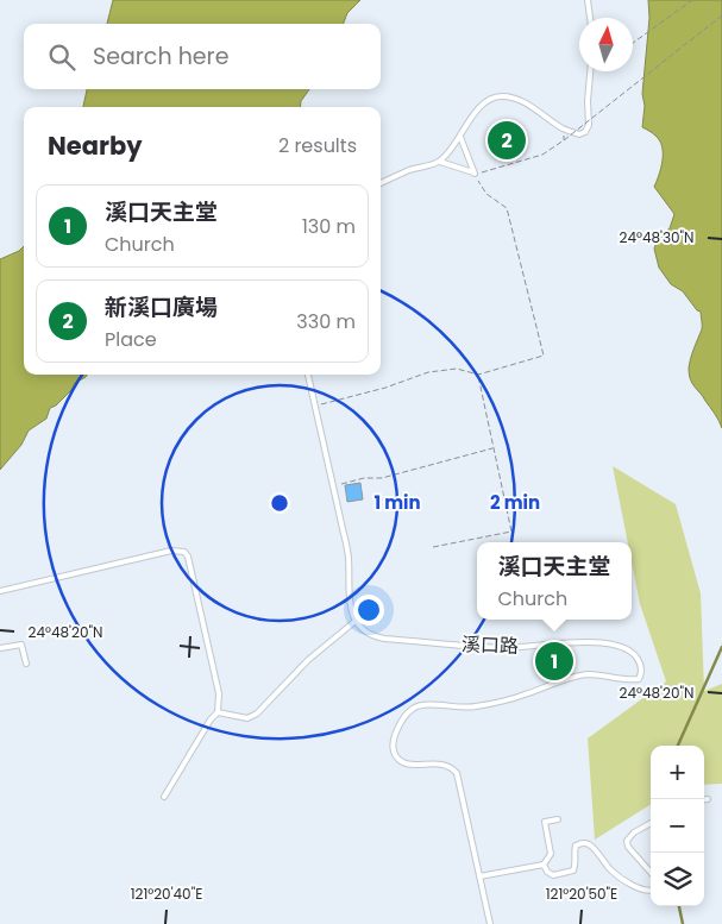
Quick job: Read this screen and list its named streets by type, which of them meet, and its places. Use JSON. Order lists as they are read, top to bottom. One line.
{"streets":{"lane":["溪口路"]},"north":"top","page":{"search":"Search here","heading":["Nearby","2 results"],"pins":["2","1"],"list":[{"mark":"1","name":"溪口天主堂","note":"Church","value":"130 m"},{"mark":"2","name":"新溪口廣場","note":"Place","value":"330 m"}],"popup":["溪口天主堂","Church"],"map_buttons":["+","−"]},"coordinates":["24°48'30\"N","24°48'20\"N","121°20'40\"E","121°20'50\"E"],"rings":["1 min","2 min"]}
